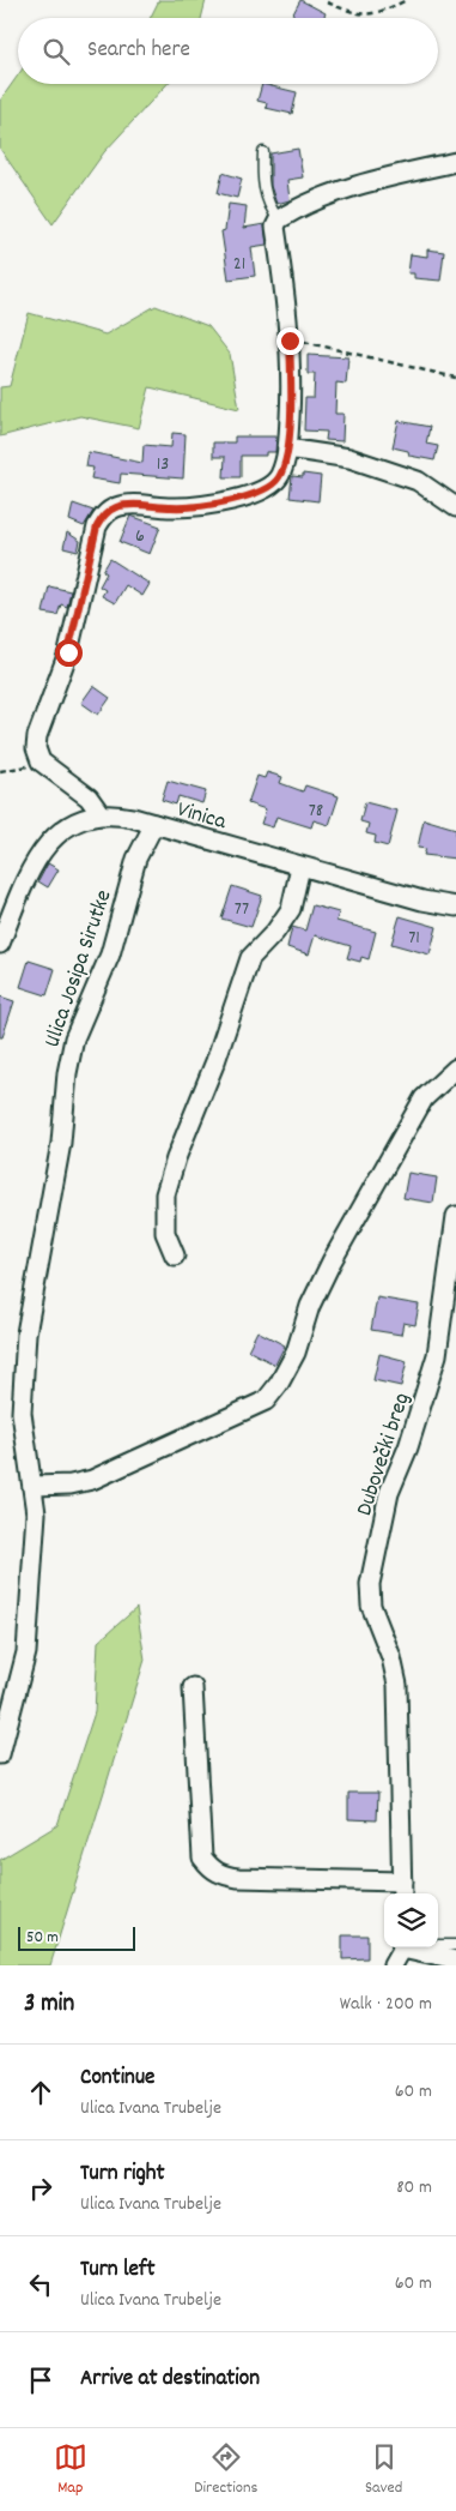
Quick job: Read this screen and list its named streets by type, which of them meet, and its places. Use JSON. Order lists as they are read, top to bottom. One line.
{"streets":{"street":["Vinica","Ulica Josipa Sirutke","Dubovečki breg"]},"crossings":[["Vinica","Ulica Josipa Sirutke"]],"house_numbers":["21","13","6","78","77","71"],"scale_bar":"50 m","page":{"search":"Search here","scale":"50 m","heading":["3 min","Walk · 200 m"],"list":[["Continue","Ulica Ivana Trubelje","60 m"],["Turn right","Ulica Ivana Trubelje","80 m"],["Turn left","Ulica Ivana Trubelje","60 m"],"Arrive at destination"],"nav":["Map","Directions","Saved"]}}
